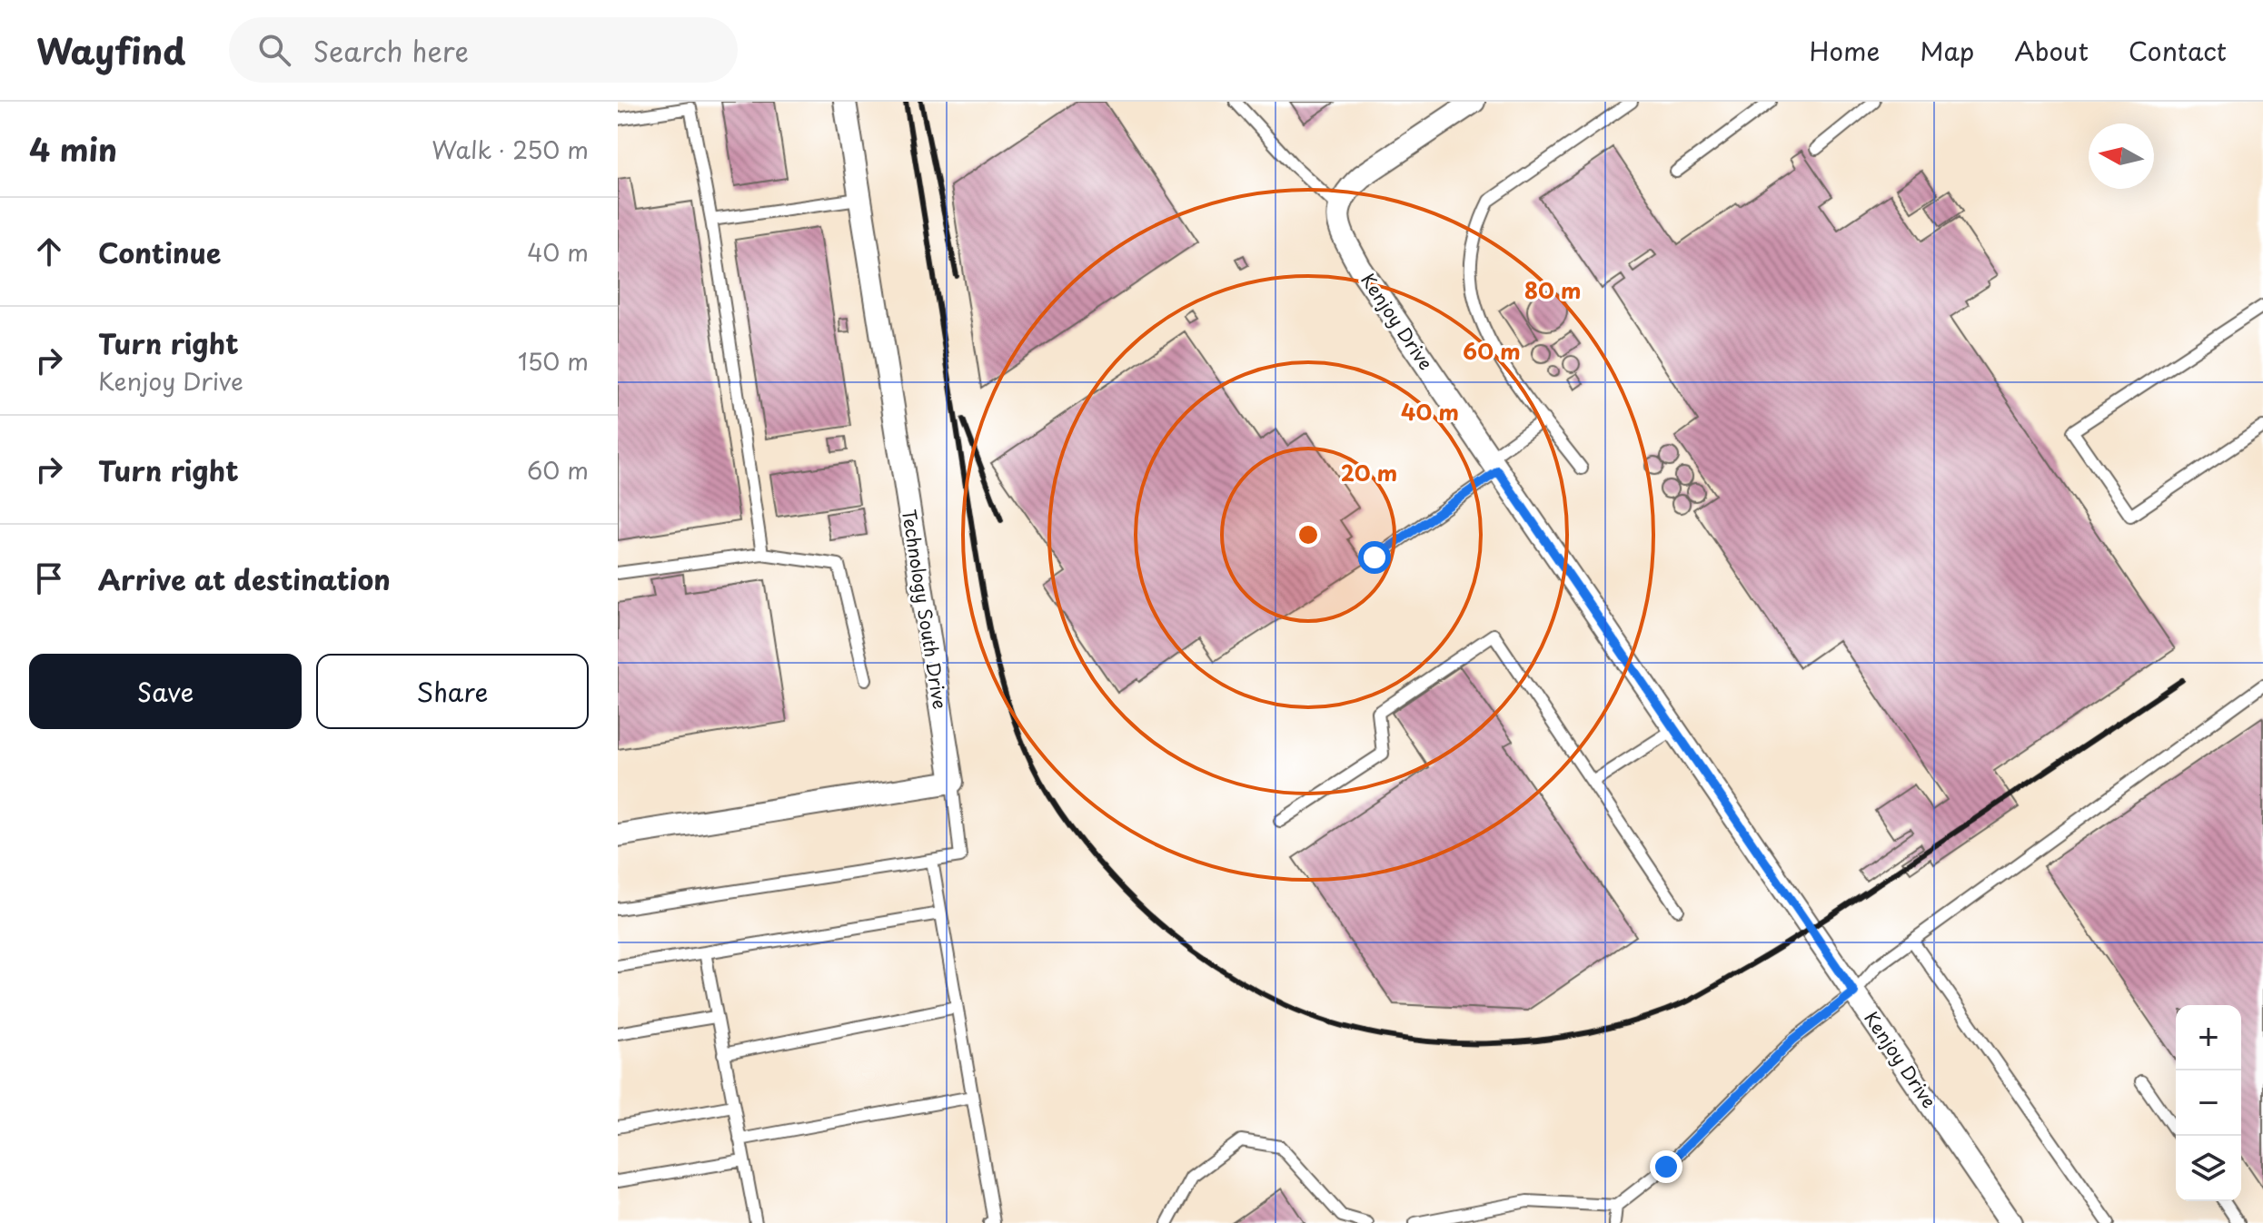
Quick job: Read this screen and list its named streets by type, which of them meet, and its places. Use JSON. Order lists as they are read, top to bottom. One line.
{"streets":{"street":["Kenjoy Drive","Technology South Drive"]},"north":"left","page":{"header":"Wayfind","search":"Search here","nav":["Home","Map","About","Contact"],"heading":["4 min","Walk · 250 m"],"list":[["Continue","40 m"],["Turn right","Kenjoy Drive","150 m"],["Turn right","60 m"],"Arrive at destination"],"buttons":["Save","Share"],"map_buttons":["+","−"]},"rings":["80 m","60 m","40 m","20 m"]}
